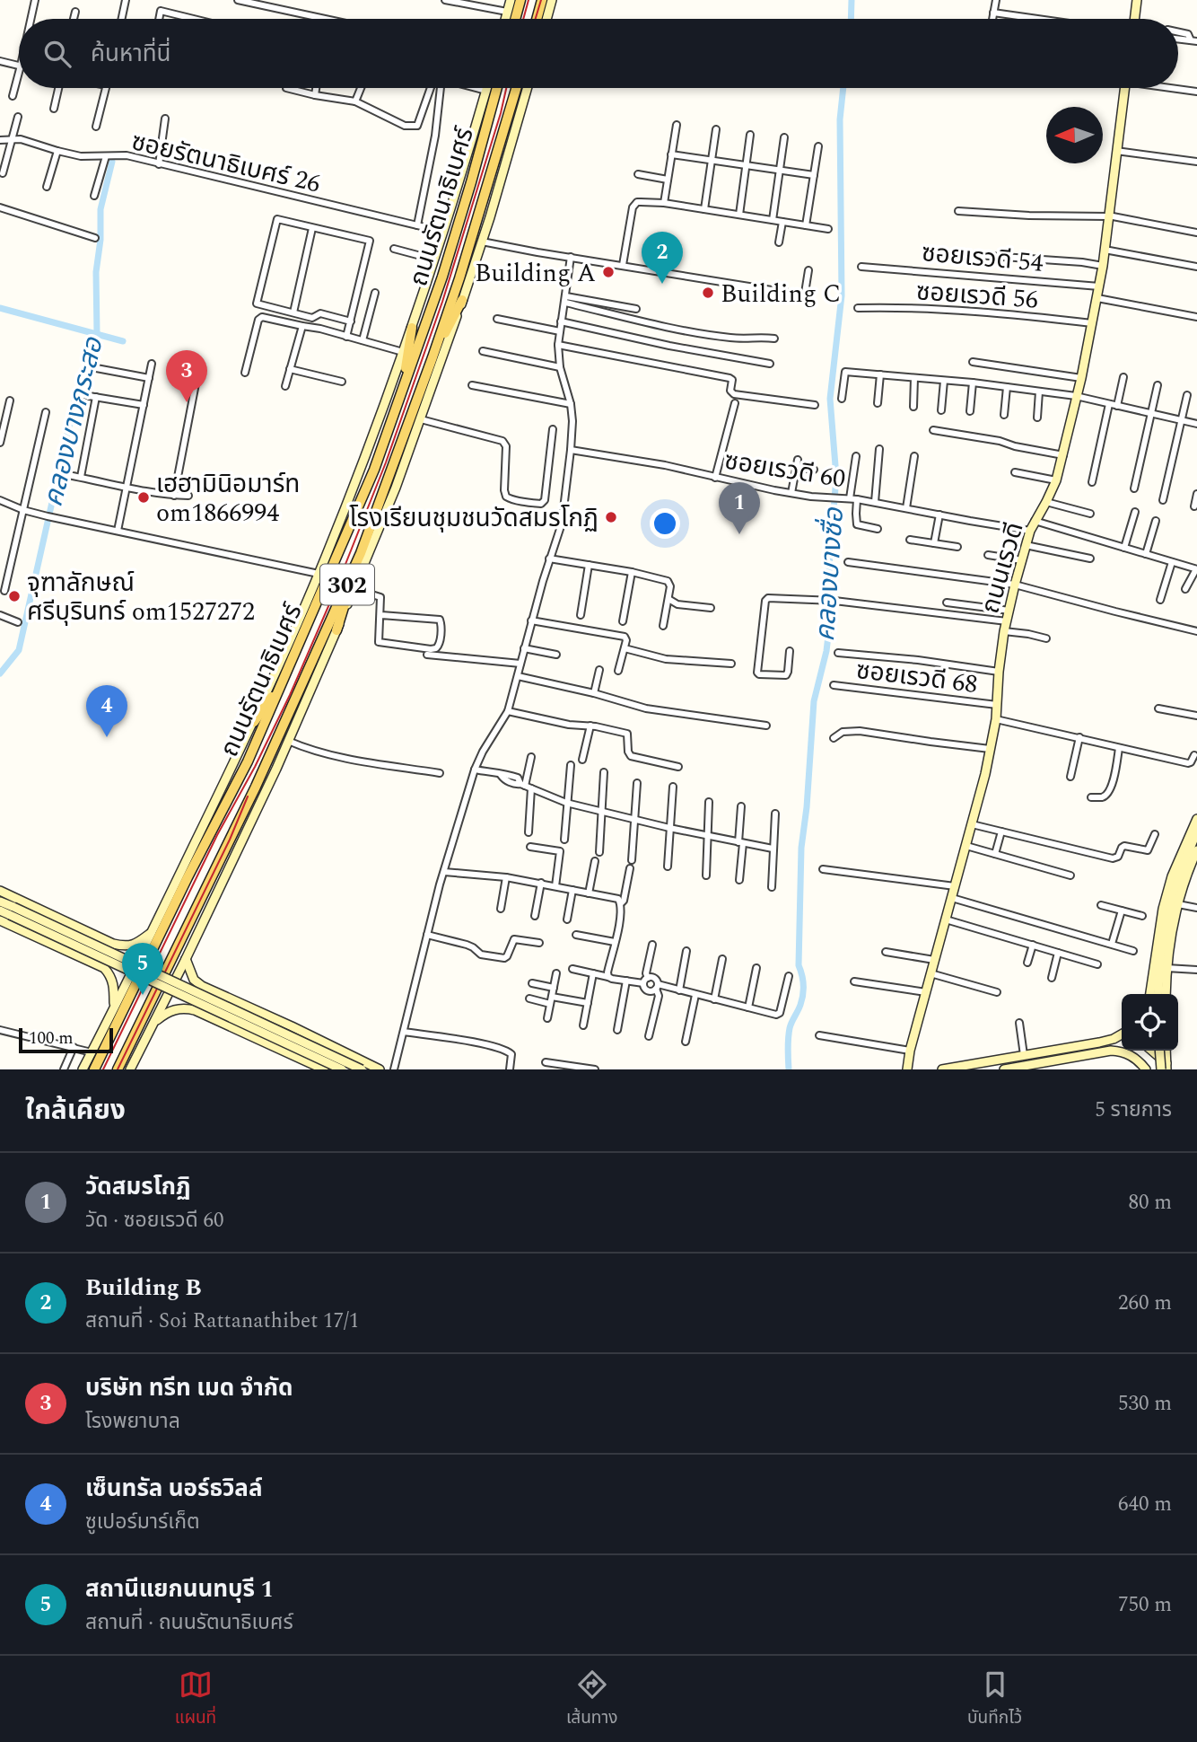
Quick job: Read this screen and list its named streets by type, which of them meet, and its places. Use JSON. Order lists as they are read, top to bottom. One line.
{"streets":{"main road":["ถนนรัตนาธิเบศร์","ถนนเรวดี","302"],"street":["ซอยรัตนาธิเบศร์ 26","ซอยเรวดี 54","ซอยเรวดี 56","ซอยเรวดี 60","ซอยเรวดี 68"]},"crossings":[["ซอยรัตนาธิเบศร์ 26","ถนนรัตนาธิเบศร์"],["ซอยเรวดี 54","ถนนเรวดี"],["ซอยเรวดี 56","ถนนเรวดี"],["ซอยเรวดี 60","ถนนเรวดี"],["ถนนเรวดี","ซอยเรวดี 68"]],"water":["คลองบางกระสอ","คลองบางซื่อ"],"places":["Building A","Building C","เฮฮามินิอมาร์ท om1866994","โรงเรียนชุมชนวัดสมรโกฏิ","จุฑาลักษณ์ ศรีบุรินทร์ om1527272"],"scale_bar":"100 m","north":"left","page":{"search":"ค้นหาที่นี่","pins":["2","3","1","4","5"],"scale":"100 m","heading":["ใกล้เคียง","5 รายการ"],"list":[{"mark":"1","name":"วัดสมรโกฏิ","note":"วัด · ซอยเรวดี 60","value":"80 m"},{"mark":"2","name":"Building B","note":"สถานที่ · Soi Rattanathibet 17/1","value":"260 m"},{"mark":"3","name":"บริษัท ทรีท เมด จำกัด","note":"โรงพยาบาล","value":"530 m"},{"mark":"4","name":"เซ็นทรัล นอร์ธวิลล์","note":"ซูเปอร์มาร์เก็ต","value":"640 m"},{"mark":"5","name":"สถานีแยกนนทบุรี 1","note":"สถานที่ · ถนนรัตนาธิเบศร์","value":"750 m"}],"nav":["แผนที่","เส้นทาง","บันทึกไว้"]}}
